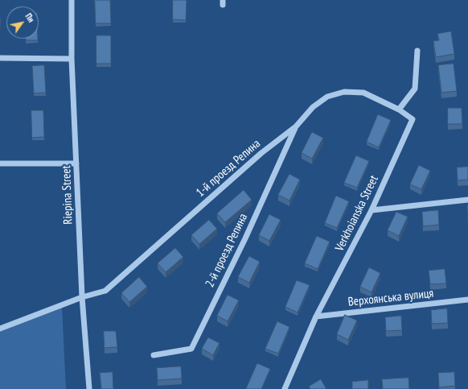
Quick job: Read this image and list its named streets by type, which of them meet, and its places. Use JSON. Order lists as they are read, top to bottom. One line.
{"streets":{"street":["1-й проезд Репина","Riepina Street","Verkhoianska Street","2-й проезд Репина","Верхоянська вулиця"]},"crossings":[["1-й проезд Репина","Riepina Street"],["1-й проезд Репина","Verkhoianska Street"],["1-й проезд Репина","2-й проезд Репина"],["Verkhoianska Street","Верхоянська вулиця"]],"north":"top right"}
